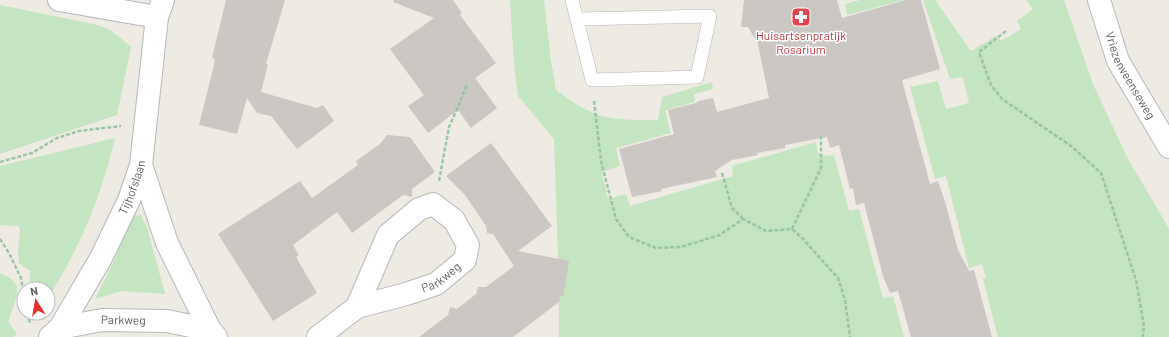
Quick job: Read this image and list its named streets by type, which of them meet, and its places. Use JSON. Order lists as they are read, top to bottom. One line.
{"streets":{"street":["Vriezenveenseweg","Tijhofslaan","Parkweg"]},"crossings":[["Tijhofslaan","Parkweg"]],"places":{"pharmacy":["Huisartsenpratijk Rosarium"]},"north":"top"}
